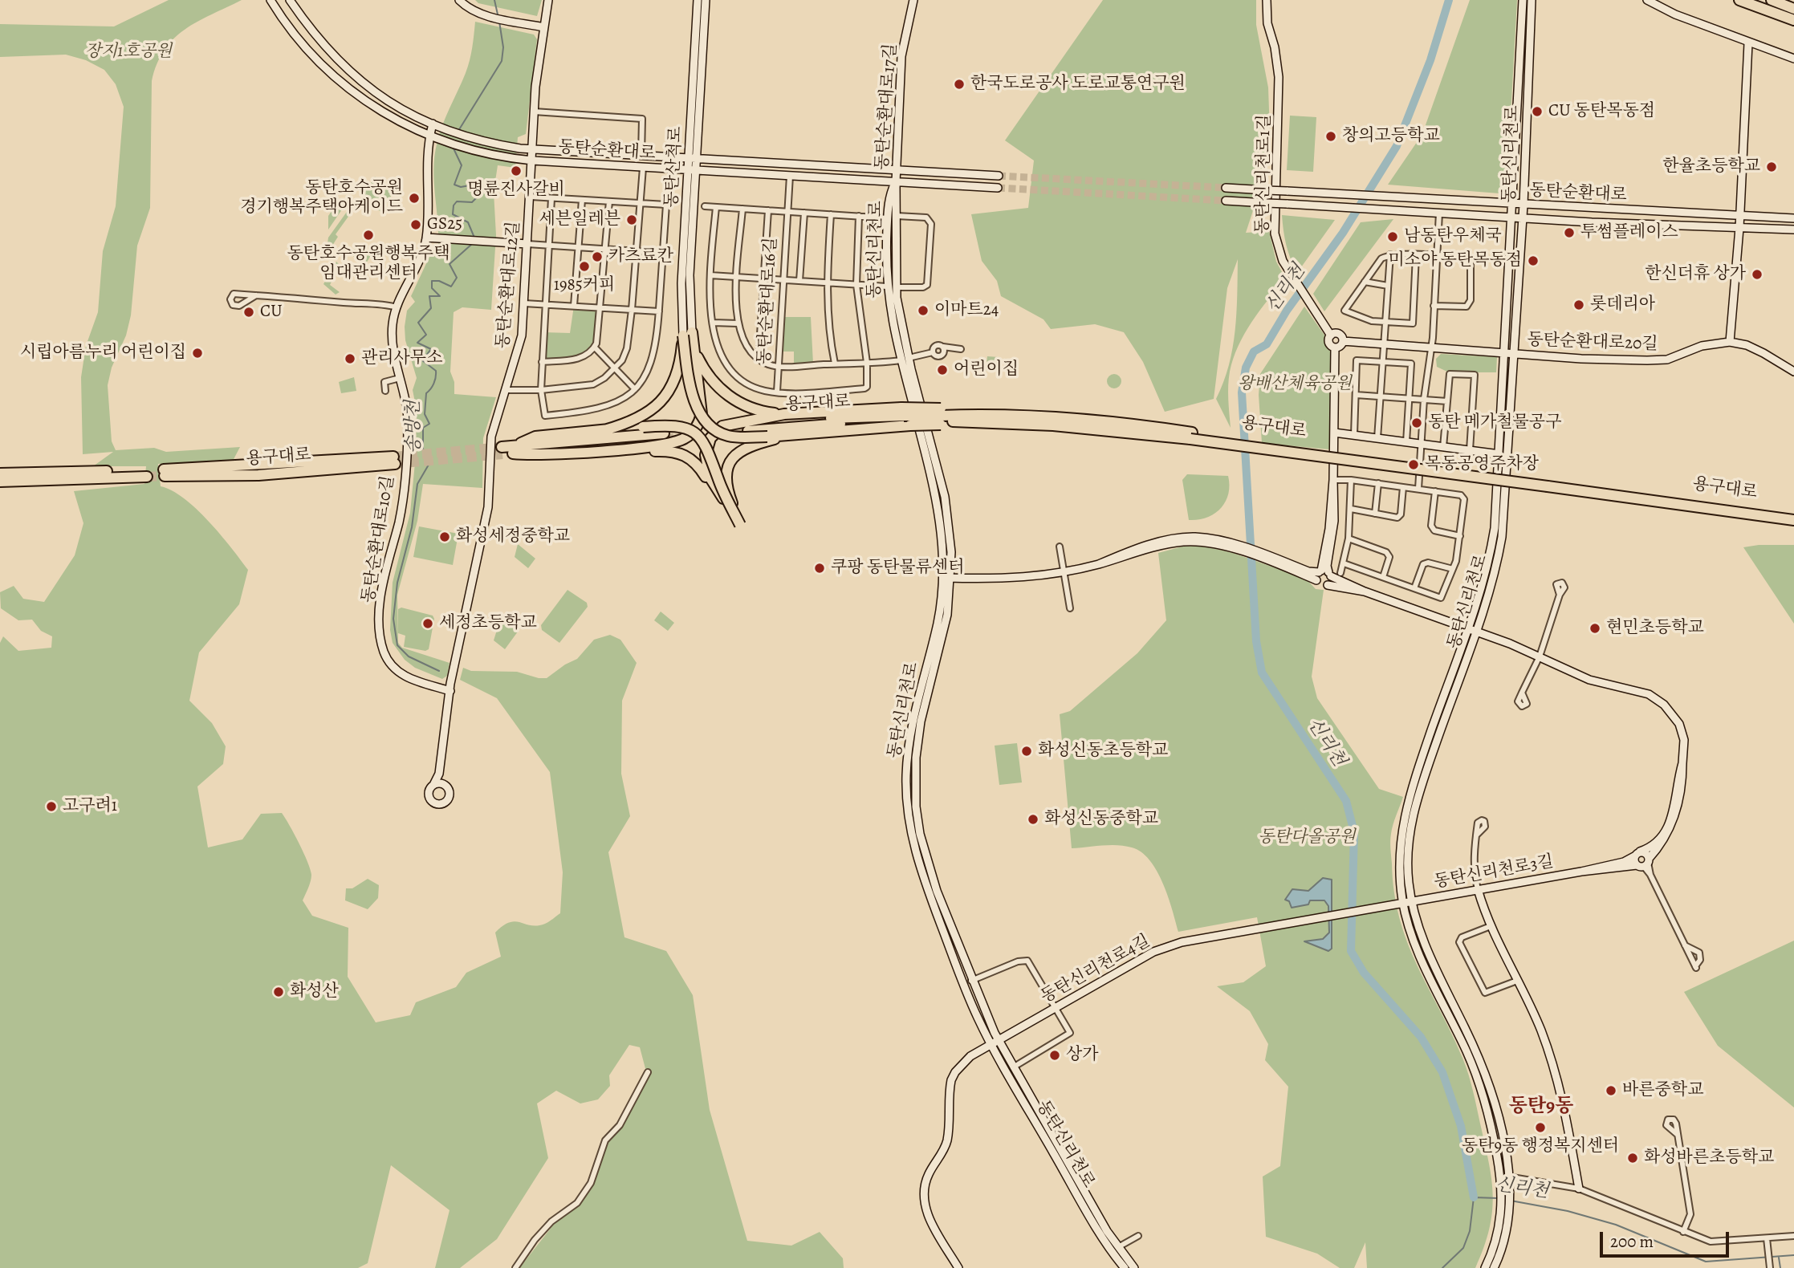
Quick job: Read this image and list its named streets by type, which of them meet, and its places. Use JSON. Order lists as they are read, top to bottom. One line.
{"streets":{"highway":["용구대로"],"main road":["동탄순환대로17길","동탄순환대로","동탄신리천로","동탄산척로","동탄신리천로1길","동탄순환대로12길","동탄순환대로20길","동탄순환대로10길","동탄신리천로3길","동탄신리천로4길"],"street":["동탄순환대로16길"]},"crossings":[["동탄순환대로17길","동탄순환대로"],["동탄순환대로17길","동탄신리천로"],["동탄순환대로","동탄신리천로"],["동탄순환대로","동탄산척로"],["동탄순환대로","동탄순환대로12길"],["동탄순환대로","동탄순환대로16길"],["동탄순환대로","동탄순환대로10길"],["동탄신리천로","동탄순환대로20길"],["동탄신리천로","동탄신리천로3길"],["동탄신리천로","동탄신리천로4길"],["동탄순환대로12길","동탄순환대로10길"],["동탄신리천로3길","동탄신리천로4길"]],"districts":["동탄9동"],"water":["신리천","송방천"],"parks":["장지1호공원","왕배산체육공원","동탄다올공원"],"places":["한국도로공사 도로교통연구원","CU 동탄목동점","창의고등학교","한율초등학교","명륜진사갈비","동탄호수공원 경기행복주택아케이드","세븐일레븐","GS25","투썸플레이스","동탄호수공원행복주택 임대관리센터","남동탄우체국","카츠료칸","미소야 동탄목동점","1985커피","한신더휴 상가","롯데리아","이마트24","CU","시립아름누리 어린이집","관리사무소","어린이집","동탄 메가철물공구","목동공영주차장","화성세정중학교","쿠팡 동탄물류센터","세정초등학교","현민초등학교","화성신동초등학교","고구려1","화성신동중학교","화성산","상가","바른중학교","동탄9동 행정복지센터","화성바른초등학교"],"scale_bar":"200 m"}
